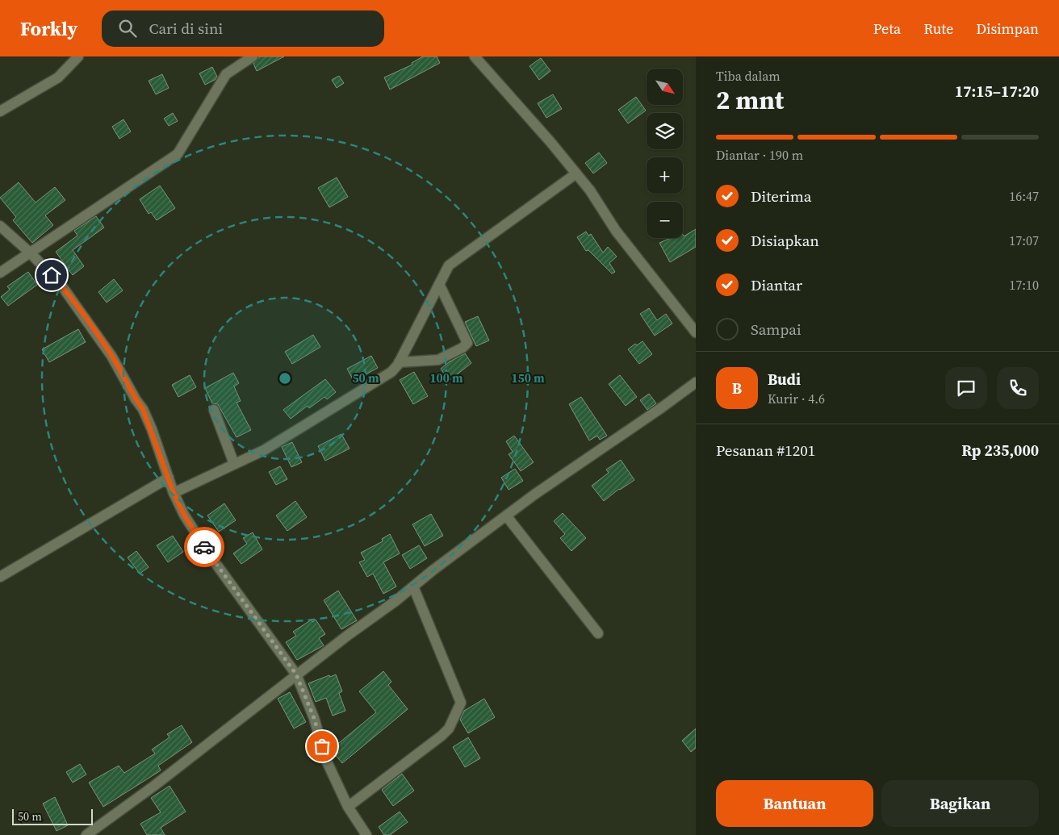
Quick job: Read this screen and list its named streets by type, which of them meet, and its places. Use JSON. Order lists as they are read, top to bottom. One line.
{"scale_bar":"50 m","north":"bottom right","page":{"header":"Forkly","search":"Cari di sini","nav":["Peta","Rute","Disimpan"],"heading":["2 mnt","Tiba dalam","17:15–17:20"],"panel":["Budi","Kurir · 4.6","Pesanan #1201","Rp 235,000"],"map_buttons":["+","−"],"bar":"Diantar · 190 m","list":[["Diterima","16:47"],["Disiapkan","17:07"],["Diantar","17:10"],"Sampai"],"round":"B","buttons":["Bantuan","Bagikan"],"scale":"50 m"},"rings":["50 m","100 m","150 m"]}
